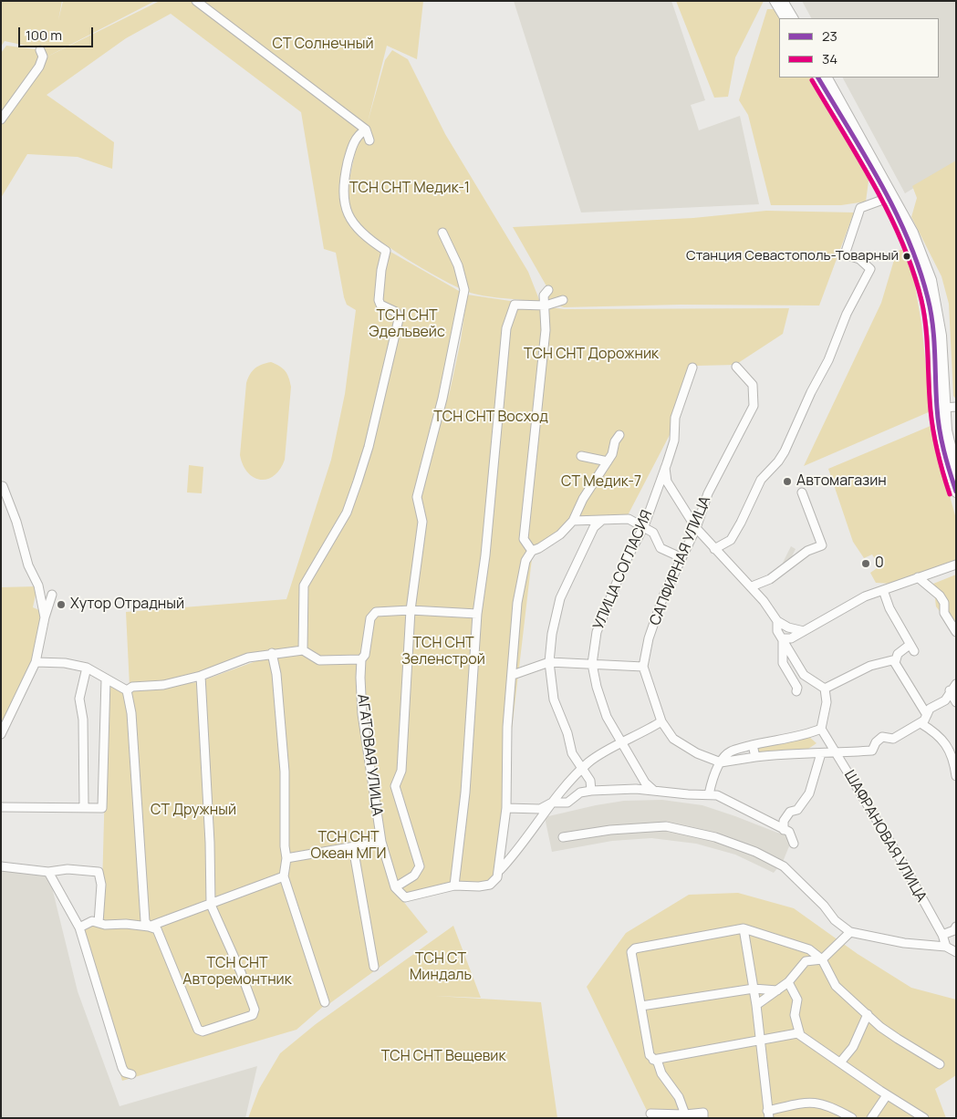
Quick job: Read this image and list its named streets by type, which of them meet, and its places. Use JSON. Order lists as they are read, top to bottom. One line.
{"streets":{"street":["САПФИРНАЯ УЛИЦА","УЛИЦА СОГЛАСИЯ","АГАТОВАЯ УЛИЦА","ШАФРАНОВАЯ УЛИЦА"]},"parks":["СТ Солнечный","ТСН СНТ Медик-1","ТСН СНТ Эдельвейс","ТСН СНТ Дорожник","ТСН СНТ Восход","СТ Медик-7","ТСН СНТ Зеленстрой","СТ Дружный","ТСН СНТ Океан МГИ","ТСН СТ Миндаль","ТСН СНТ Авторемонтник","ТСН СНТ Вещевик"],"places":["Станция Севастополь-Товарный","Автомагазин","0","Хутор Отрадный"],"lines":["transit line 23","transit line 34"],"legend":["23","34"],"scale_bar":"100 m"}
